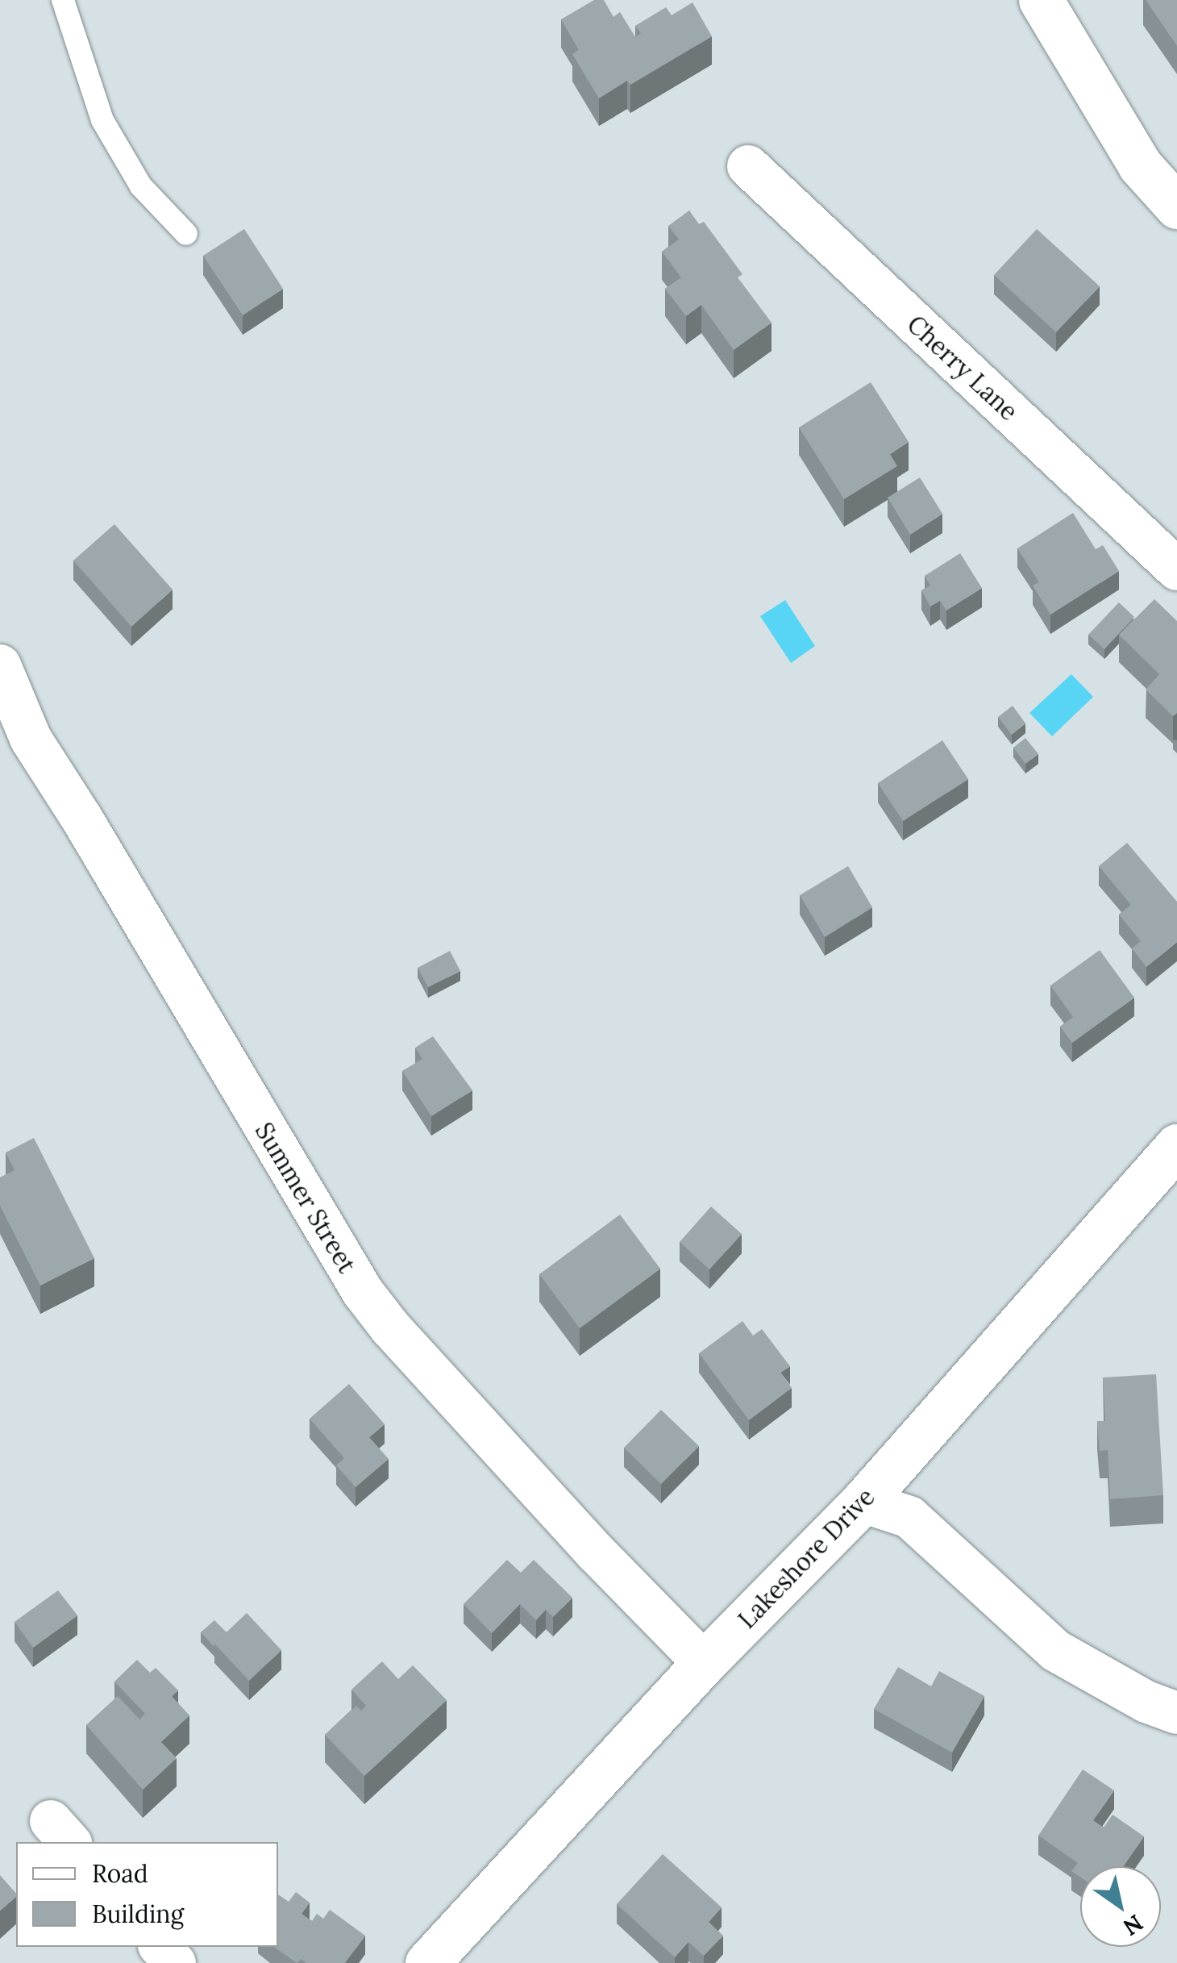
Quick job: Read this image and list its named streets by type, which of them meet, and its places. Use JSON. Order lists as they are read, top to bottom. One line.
{"streets":{"street":["Cherry Lane","Summer Street","Lakeshore Drive"]},"crossings":[["Summer Street","Lakeshore Drive"]],"legend":["Road","Building"],"north":"bottom right"}
